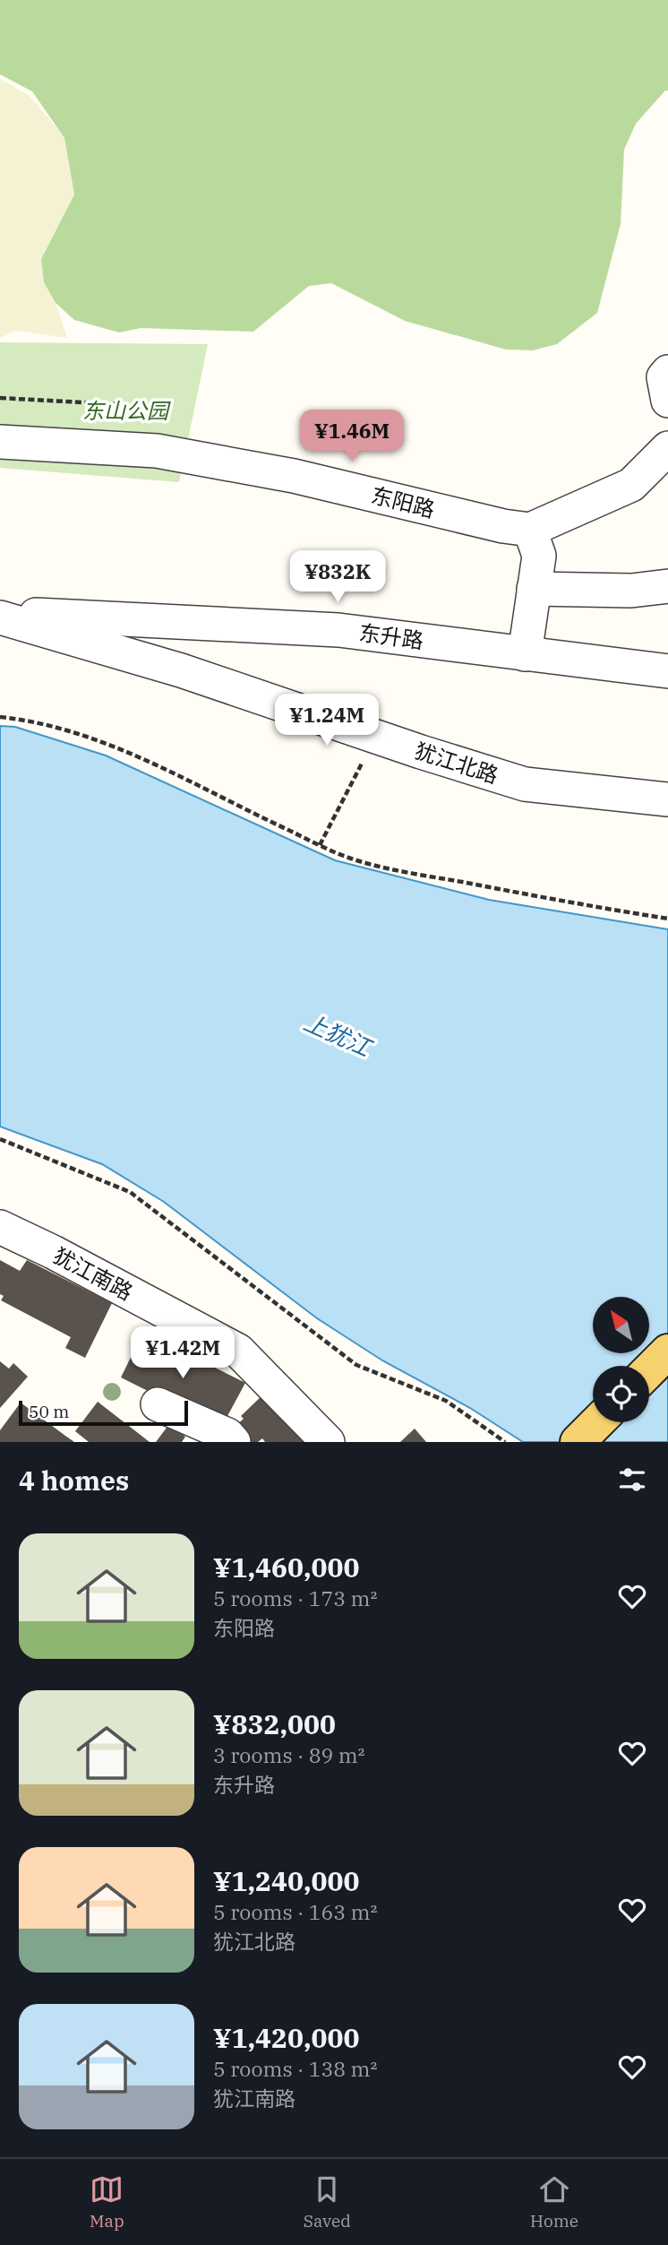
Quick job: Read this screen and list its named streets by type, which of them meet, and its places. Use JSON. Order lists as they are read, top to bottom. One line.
{"streets":{"street":["东阳路","东升路","犹江北路","犹江南路"]},"crossings":[["东升路","犹江北路"]],"water":["上犹江"],"parks":["东山公园"],"scale_bar":"50 m","north":"top left","page":{"price":["¥1.46M","¥832K","¥1.24M","¥1.42M"],"scale":"50 m","heading":"4 homes","list":[{"name":"¥1,460,000","note":"5 rooms · 173 m² · 东阳路"},{"name":"¥832,000","note":"3 rooms · 89 m² · 东升路"},{"name":"¥1,240,000","note":"5 rooms · 163 m² · 犹江北路"},{"name":"¥1,420,000","note":"5 rooms · 138 m² · 犹江南路"}],"tabs":["Map","Saved","Home"]}}
